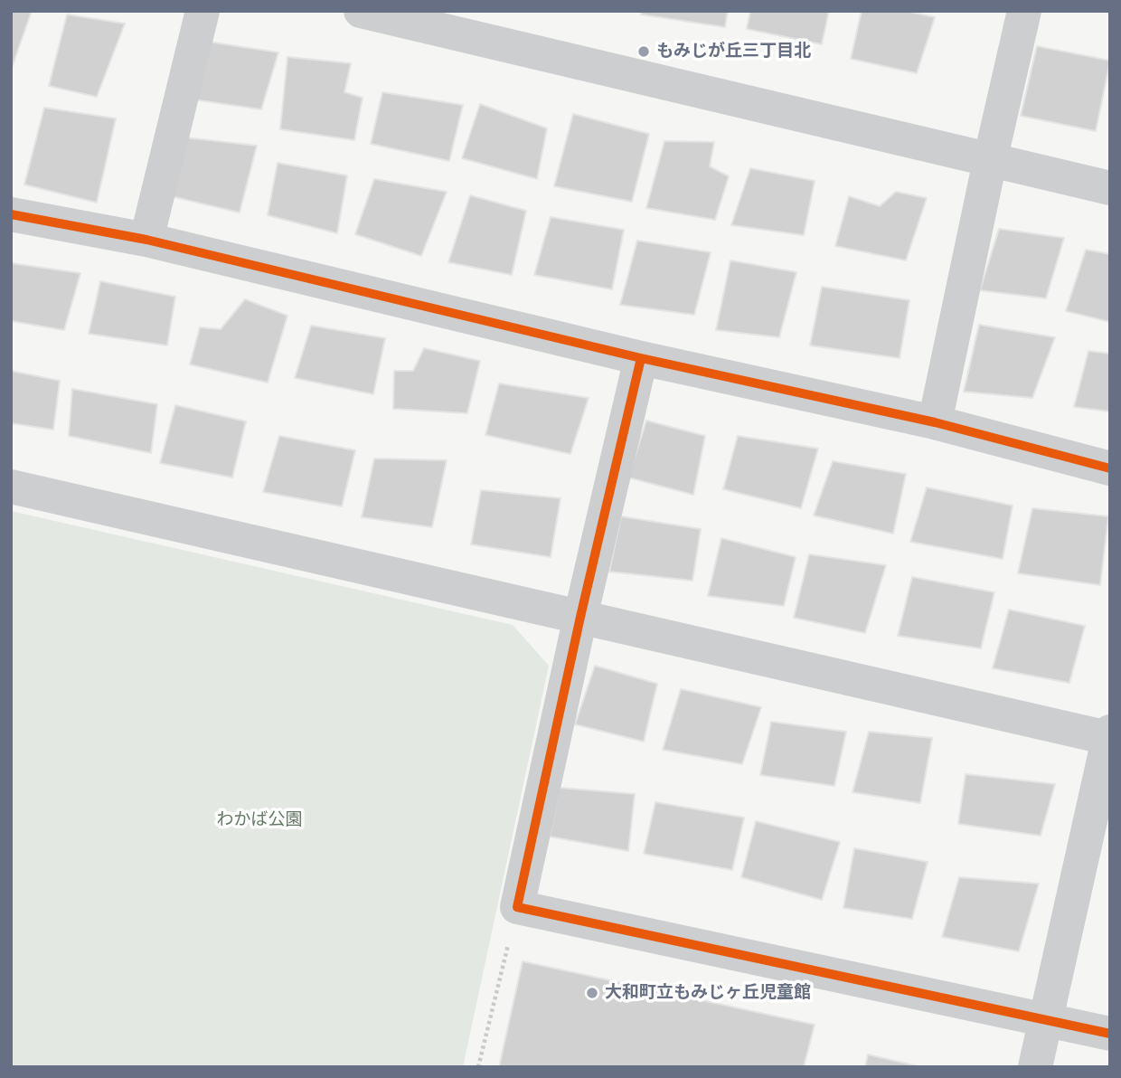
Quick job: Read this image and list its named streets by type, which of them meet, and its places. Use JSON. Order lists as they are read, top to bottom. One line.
{"parks":["わかば公園"],"places":["もみじが丘三丁目北","大和町立もみじヶ丘児童館"]}
